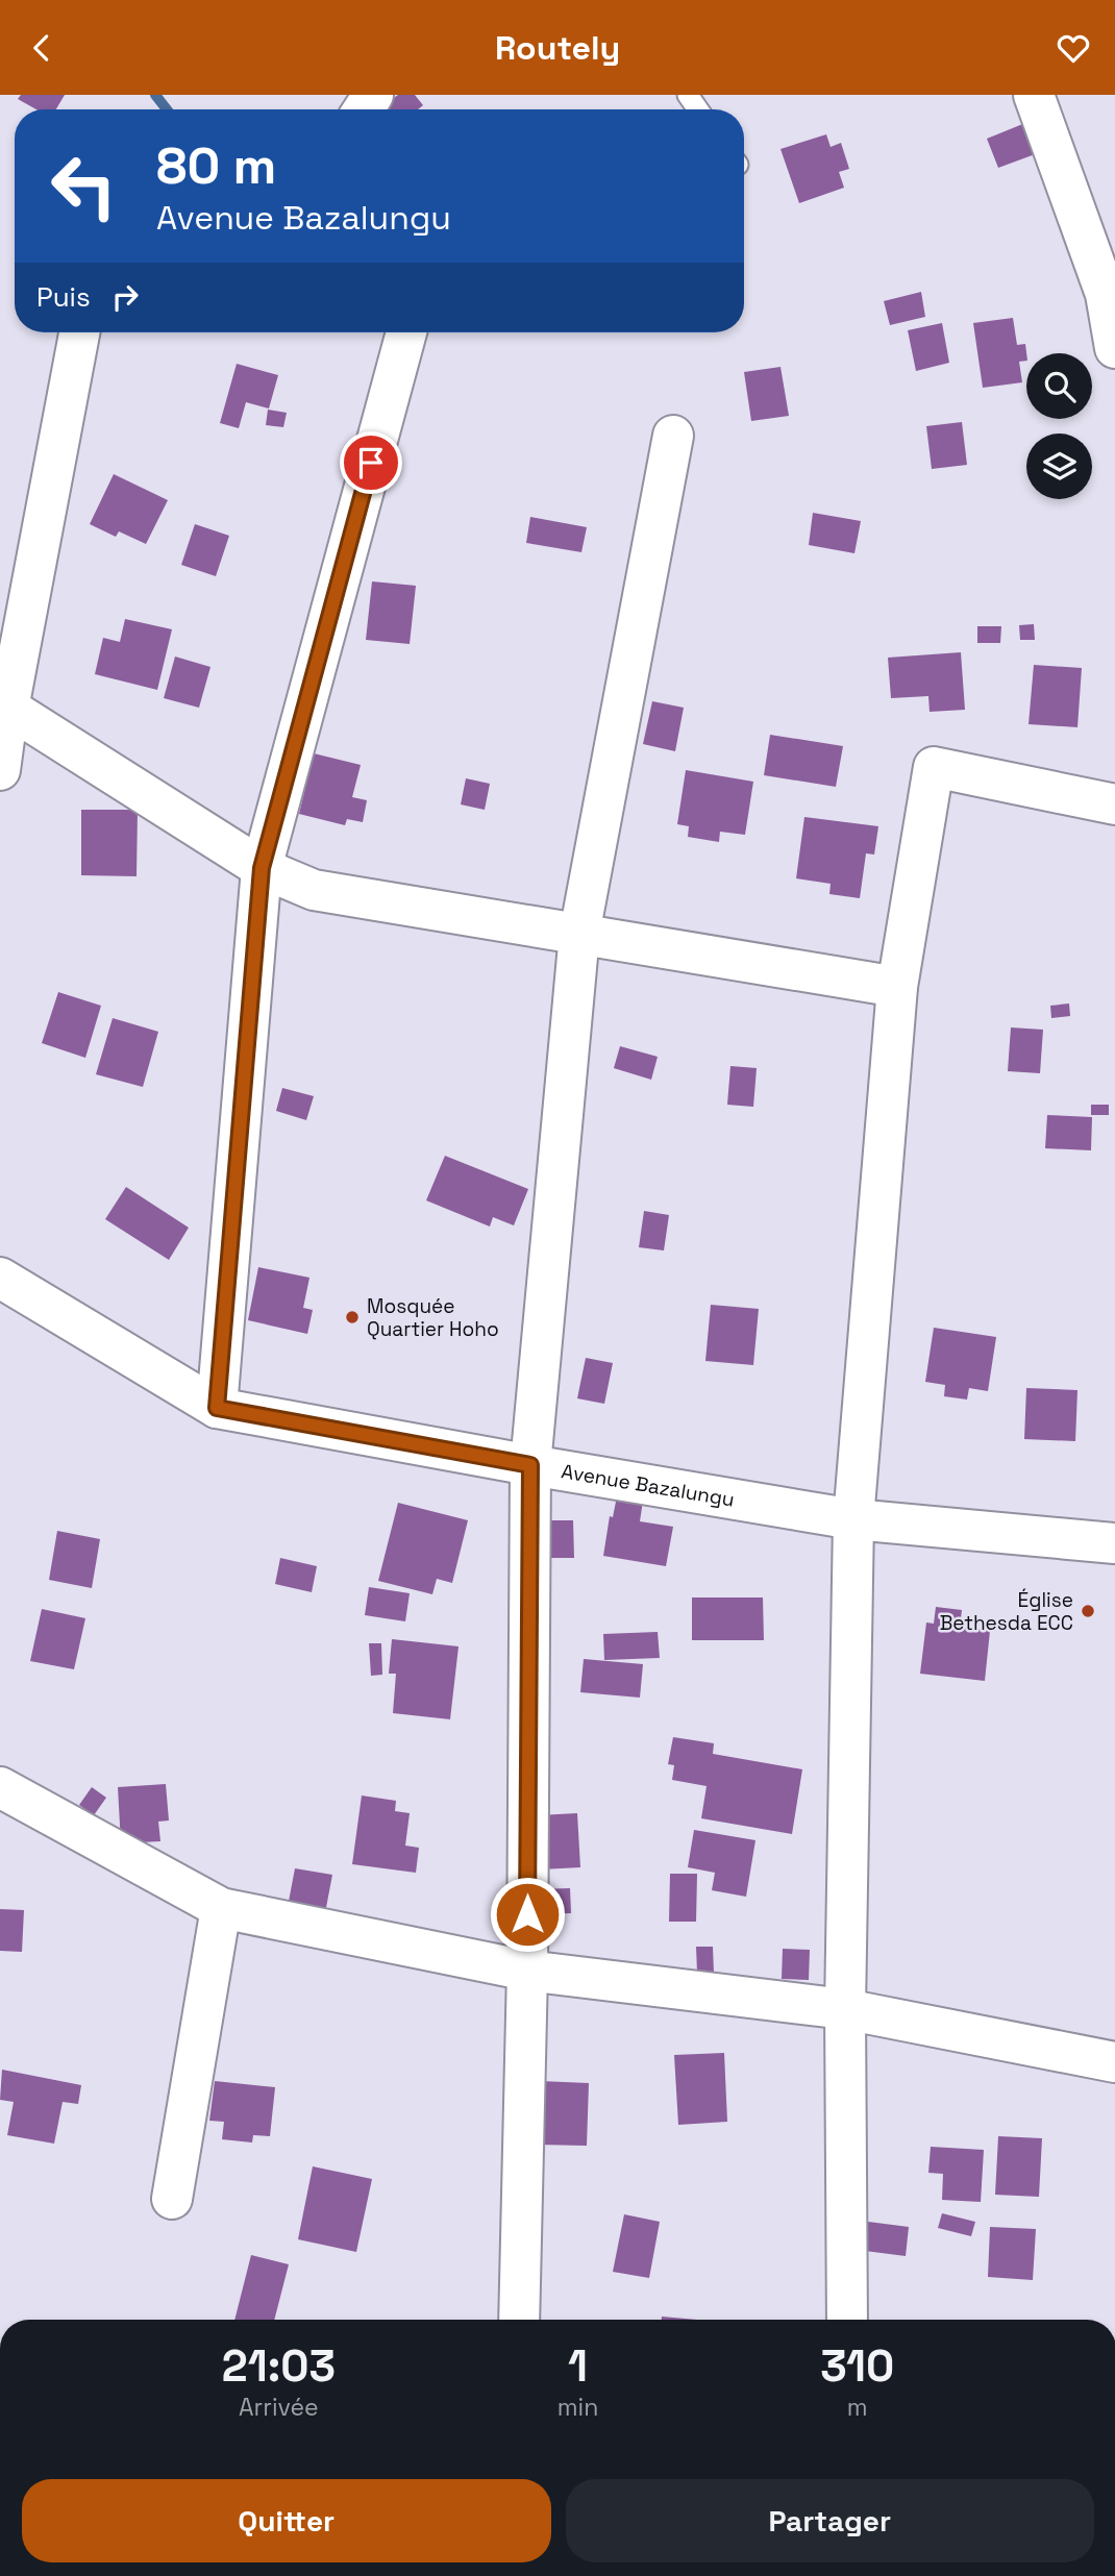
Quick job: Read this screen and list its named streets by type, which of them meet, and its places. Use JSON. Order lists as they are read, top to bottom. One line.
{"streets":{"street":["Avenue Bazalungu"]},"places":["Mosquée Quartier Hoho","Église Bethesda ECC"],"page":{"header":"Routely","turn":["80 m","Avenue Bazalungu"],"then":"Puis","eta":["21:03","Arrivée","1","min","310","m"],"buttons":["Quitter","Partager"]}}
